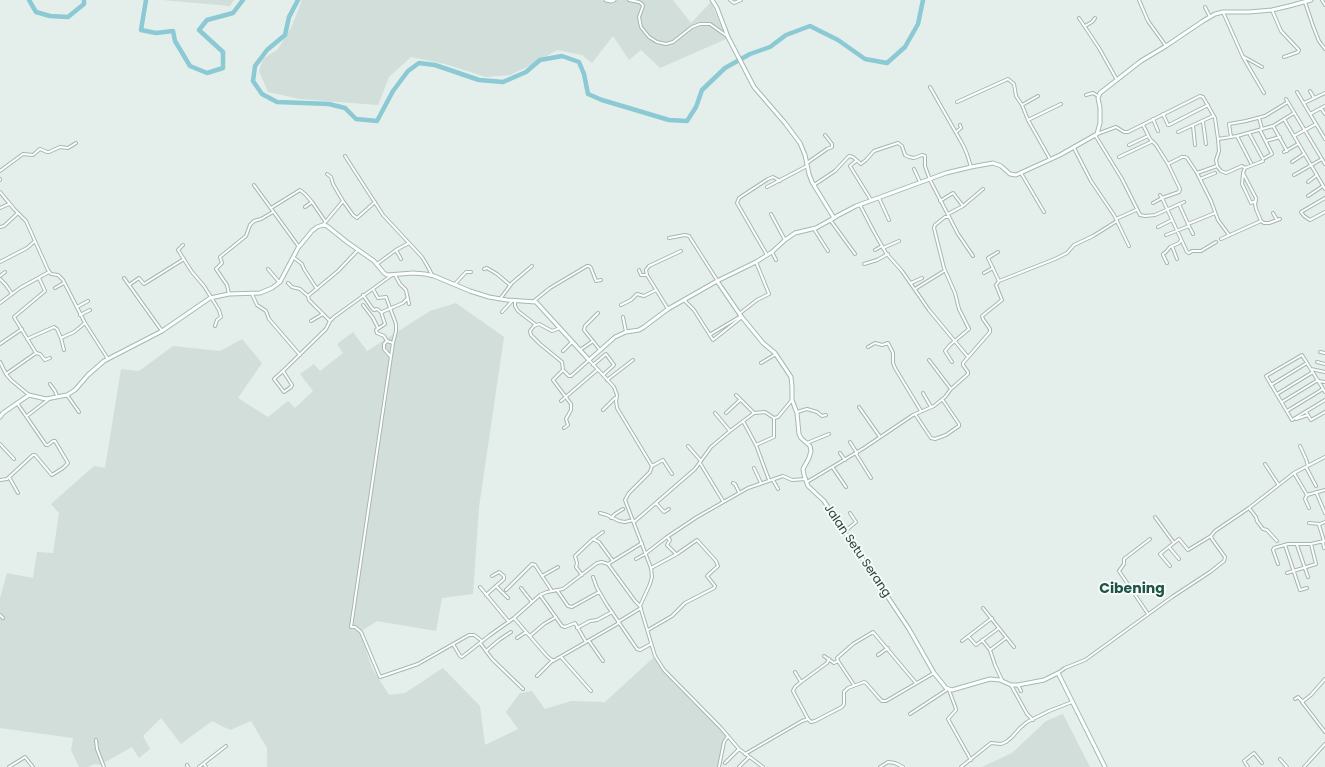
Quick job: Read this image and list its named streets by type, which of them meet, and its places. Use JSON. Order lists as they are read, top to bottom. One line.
{"streets":{"street":["Jalan Setu Serang"]},"districts":["Cibening"]}
